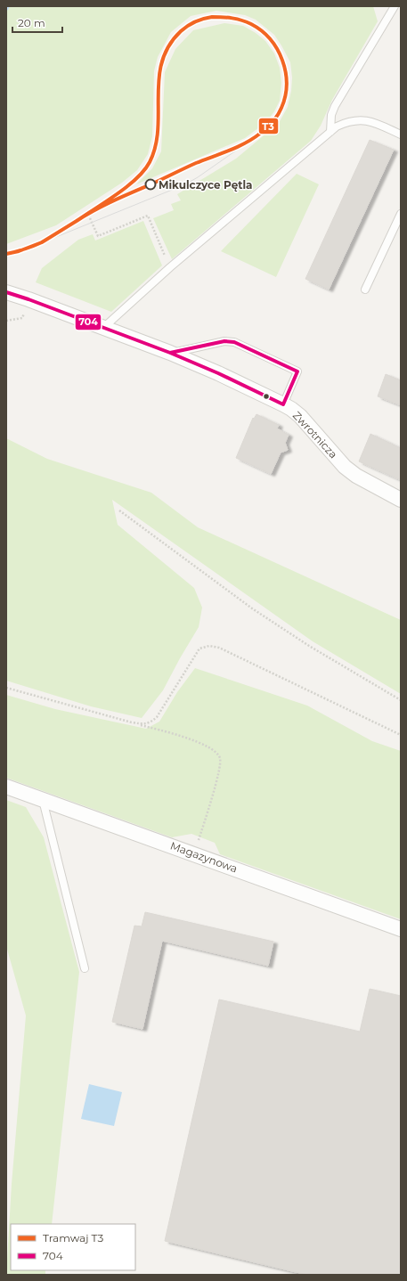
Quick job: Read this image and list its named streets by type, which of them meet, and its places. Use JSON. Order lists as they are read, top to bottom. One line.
{"streets":{"street":["Zwrotnicza","Magazynowa"]},"places":["Mikulczyce Pętla"],"lines":["tram line T3","transit line 704"],"legend":["Tramwaj T3","704"],"scale_bar":"20 m"}
